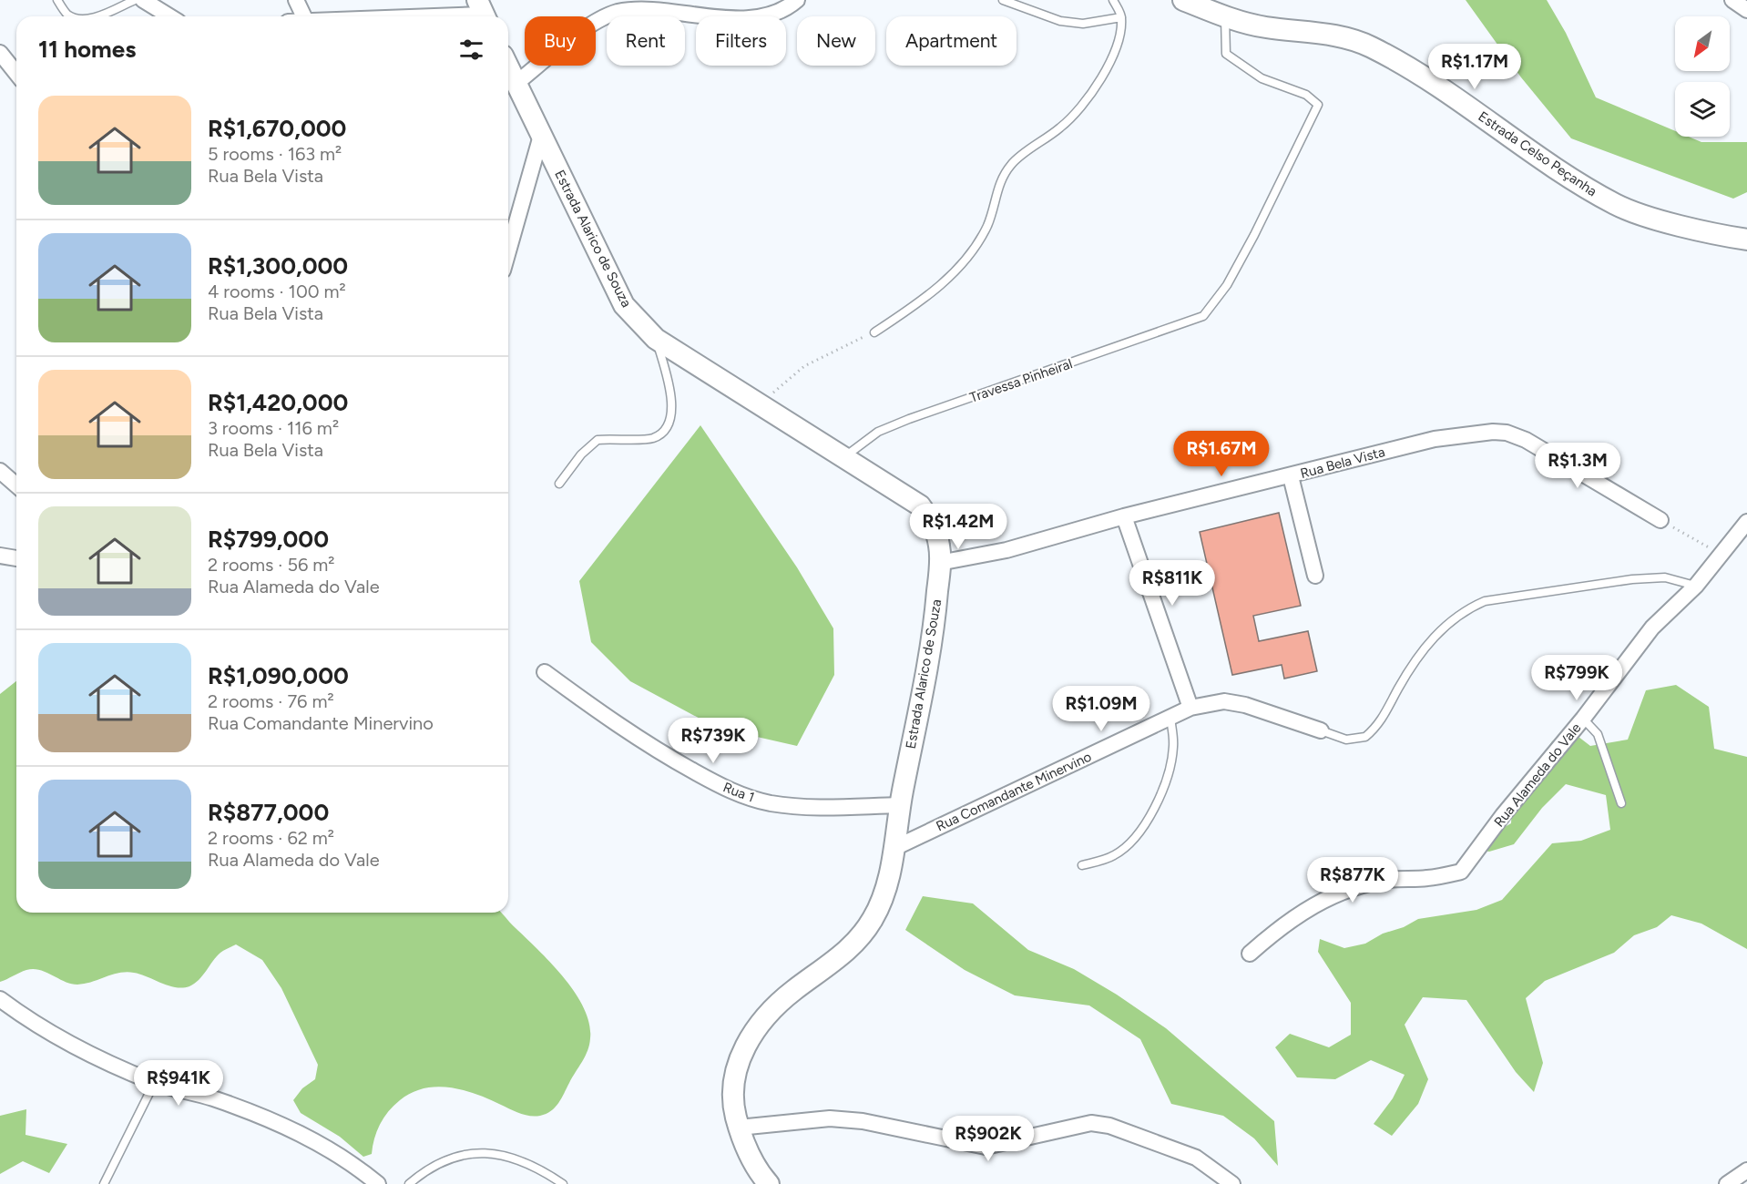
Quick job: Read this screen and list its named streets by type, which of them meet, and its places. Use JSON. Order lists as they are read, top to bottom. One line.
{"streets":{"main road":["Estrada Celso Peçanha","Estrada Alarico de Souza"],"street":["Rua Bela Vista","Rua Alameda do Vale","Rua Comandante Minervino","Rua 1"],"lane":["Travessa Pinheiral"]},"crossings":[["Estrada Celso Peçanha","Travessa Pinheiral"],["Estrada Alarico de Souza","Travessa Pinheiral"],["Estrada Alarico de Souza","Rua Bela Vista"],["Estrada Alarico de Souza","Rua Comandante Minervino"],["Estrada Alarico de Souza","Rua 1"]],"north":"bottom left","page":{"chip":["Buy","Rent","Filters","New","Apartment"],"heading":"11 homes","price":["R$1.17M","R$1.67M","R$1.3M","R$1.42M","R$811K","R$799K","R$1.09M","R$739K","R$877K","R$941K","R$902K"],"list":[{"name":"R$1,670,000","note":"5 rooms · 163 m² · Rua Bela Vista"},{"name":"R$1,300,000","note":"4 rooms · 100 m² · Rua Bela Vista"},{"name":"R$1,420,000","note":"3 rooms · 116 m² · Rua Bela Vista"},{"name":"R$799,000","note":"2 rooms · 56 m² · Rua Alameda do Vale"},{"name":"R$1,090,000","note":"2 rooms · 76 m² · Rua Comandante Minervino"},{"name":"R$877,000","note":"2 rooms · 62 m² · Rua Alameda do Vale"}]}}
